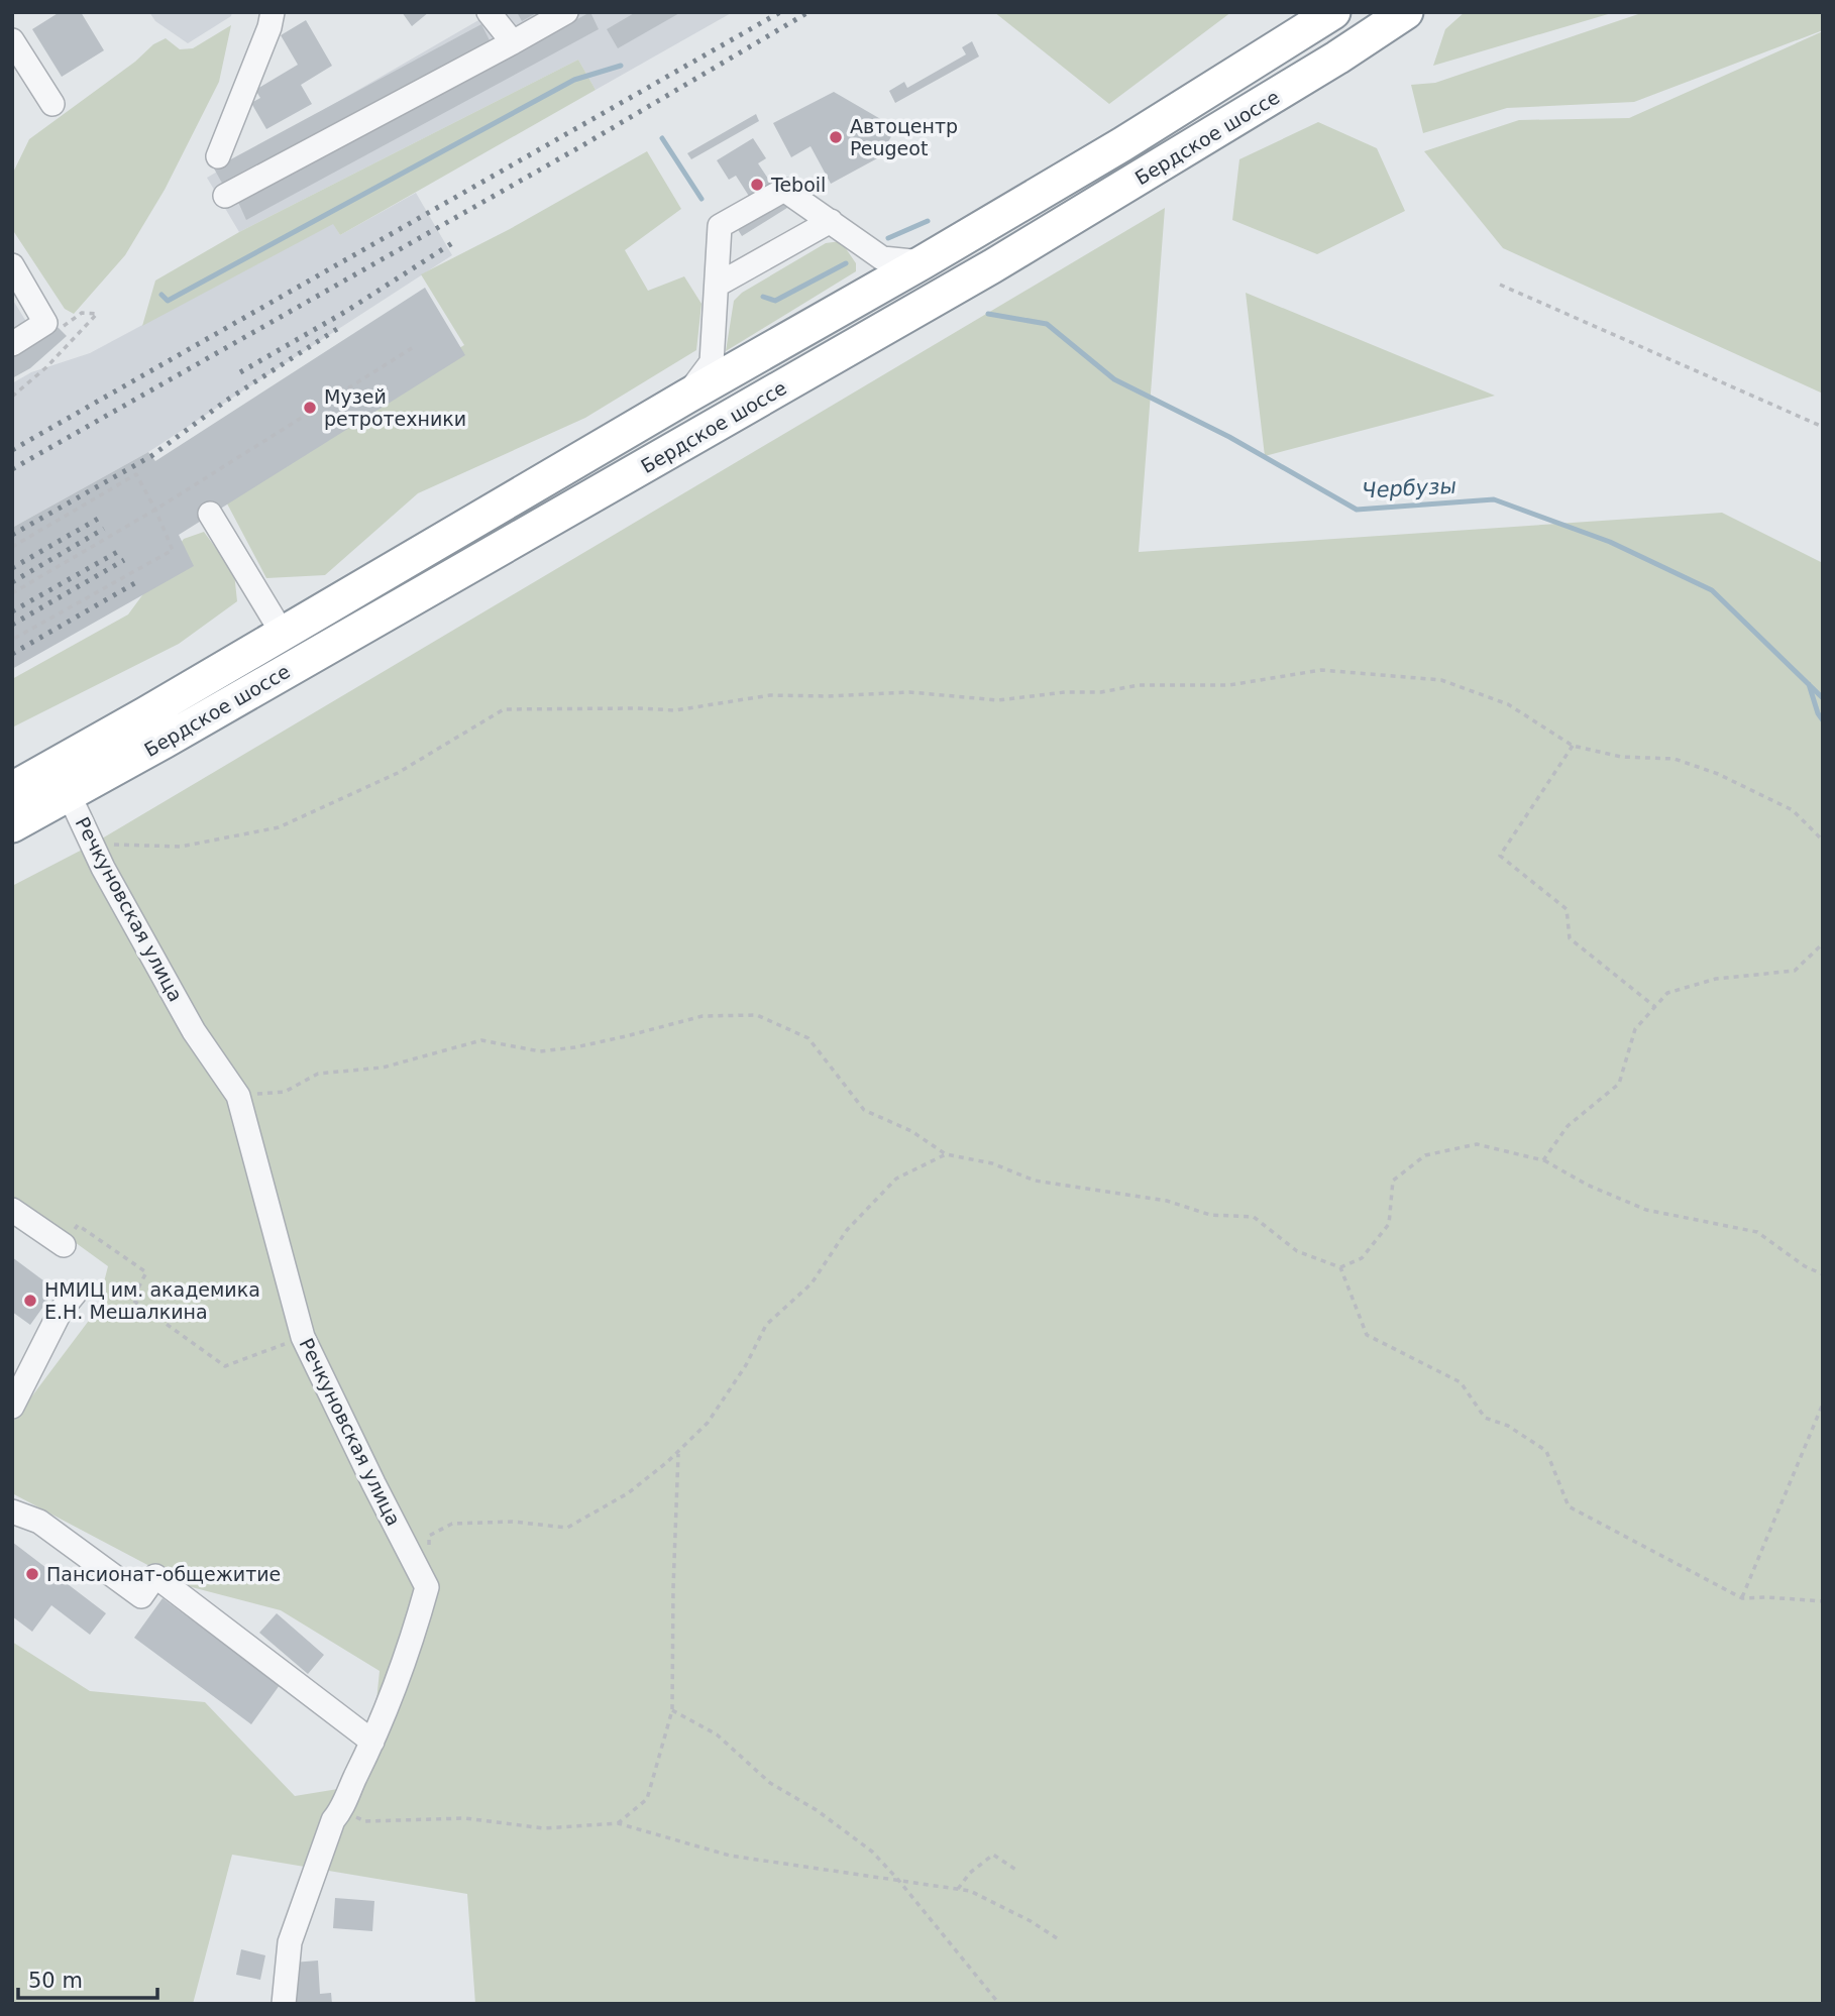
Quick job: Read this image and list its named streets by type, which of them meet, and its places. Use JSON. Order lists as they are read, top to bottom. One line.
{"streets":{"highway":["Бердское шоссе"],"street":["Речкуновская улица"]},"crossings":[["Бердское шоссе","Речкуновская улица"]],"water":["Чербузы"],"places":["Автоцентр Peugeot","Teboil","Музей ретротехники","НМИЦ им. академика Е.Н. Мешалкина","Пансионат-общежитие"],"scale_bar":"50 m"}
